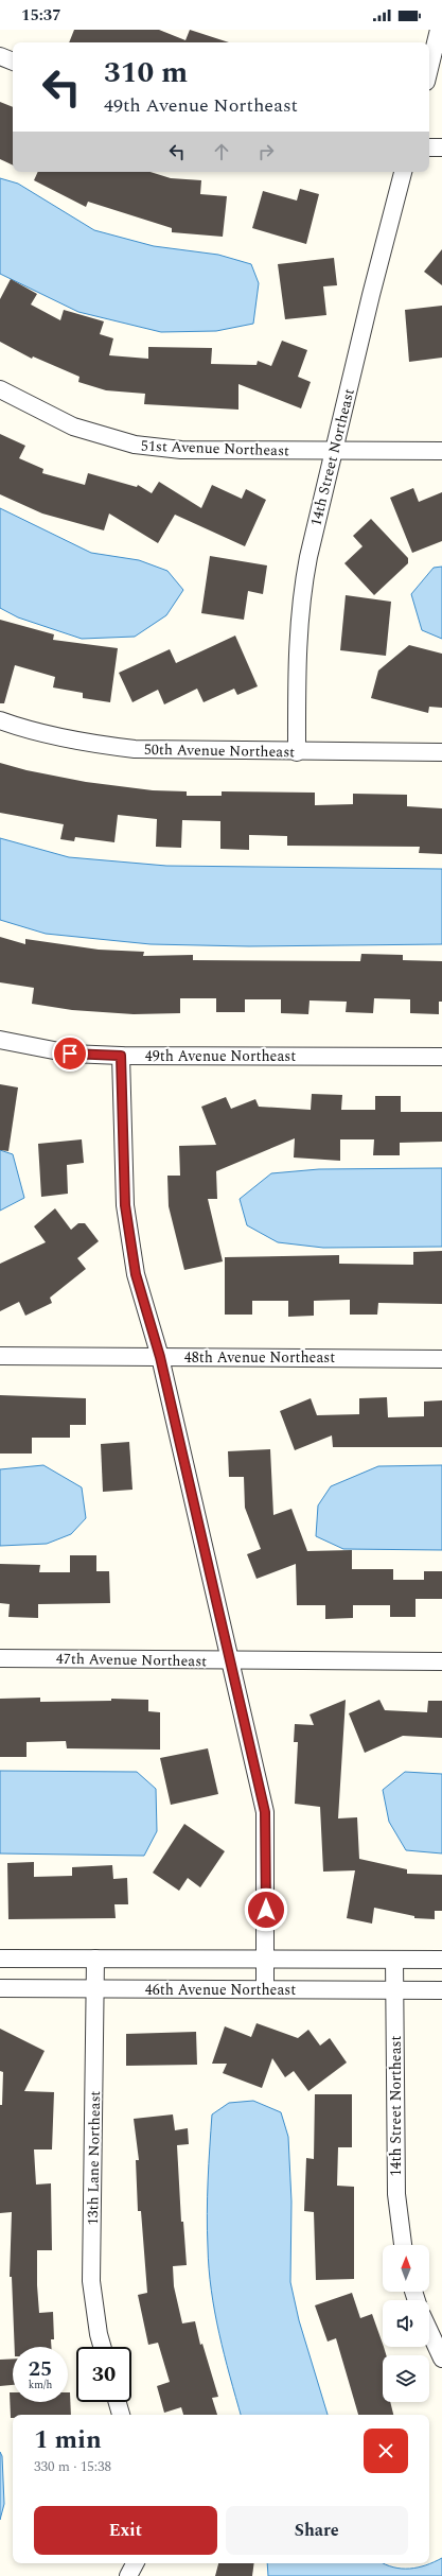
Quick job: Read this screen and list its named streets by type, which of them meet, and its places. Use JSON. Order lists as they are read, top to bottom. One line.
{"streets":{"street":["51st Avenue Northeast","14th Street Northeast","50th Avenue Northeast","49th Avenue Northeast","48th Avenue Northeast","47th Avenue Northeast","46th Avenue Northeast","13th Lane Northeast"]},"crossings":[["51st Avenue Northeast","14th Street Northeast"],["14th Street Northeast","50th Avenue Northeast"],["14th Street Northeast","46th Avenue Northeast"],["46th Avenue Northeast","13th Lane Northeast"]],"north":"top","page":{"status":"15:37","turn":["310 m","49th Avenue Northeast"],"speed":"25 km/h","limit":"30","heading":["1 min","330 m · 15:38"],"buttons":["Exit","Share"]}}
